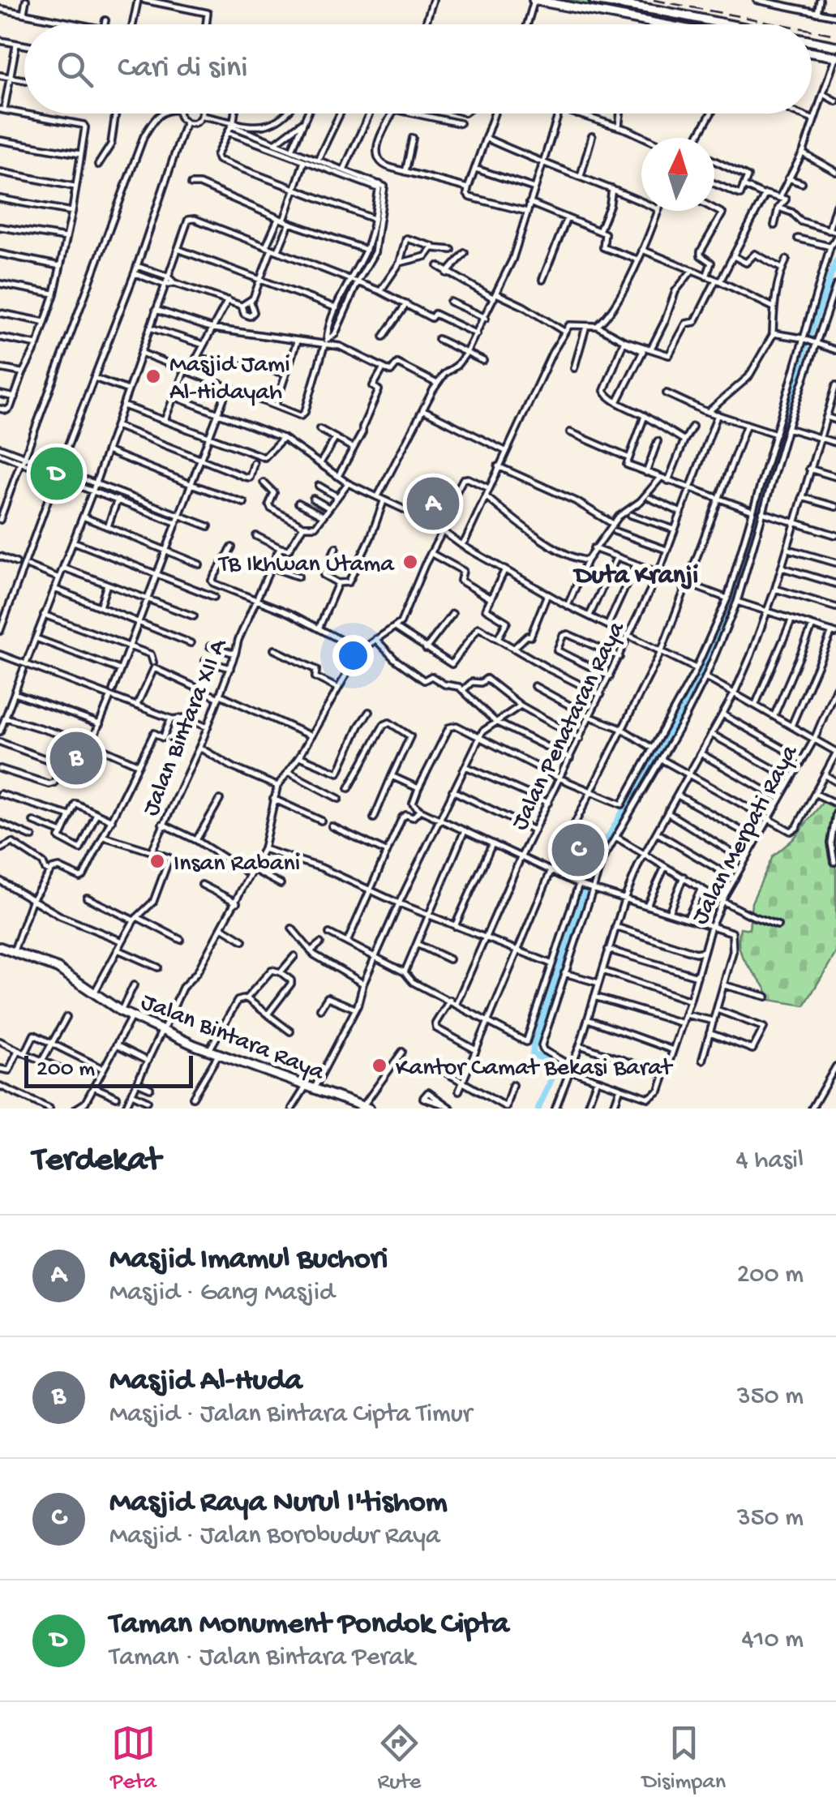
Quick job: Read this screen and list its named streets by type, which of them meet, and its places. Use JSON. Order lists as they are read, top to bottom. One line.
{"streets":{"main road":["Jalan Bintara Raya"],"street":["Jalan Penataran Raya","Jalan Bintara XII A","Jalan Merpati Raya"]},"crossings":[["Jalan Bintara XII A","Jalan Bintara Raya"]],"districts":["Duta Kranji"],"places":["Masjid Jami Al-Hidayah","TB Ikhwan Utama","Insan Rabani","Kantor Camat Bekasi Barat"],"scale_bar":"200 m","north":"top","page":{"search":"Cari di sini","pins":["D","A","B","C"],"scale":"200 m","heading":["Terdekat","4 hasil"],"list":[{"mark":"A","name":"Masjid Imamul Buchori","note":"Masjid · Gang Masjid","value":"200 m"},{"mark":"B","name":"Masjid Al-Huda","note":"Masjid · Jalan Bintara Cipta Timur","value":"350 m"},{"mark":"C","name":"Masjid Raya Nurul I'tishom","note":"Masjid · Jalan Borobudur Raya","value":"350 m"},{"mark":"D","name":"Taman Monument Pondok Cipta","note":"Taman · Jalan Bintara Perak","value":"410 m"}],"nav":["Peta","Rute","Disimpan"]}}
